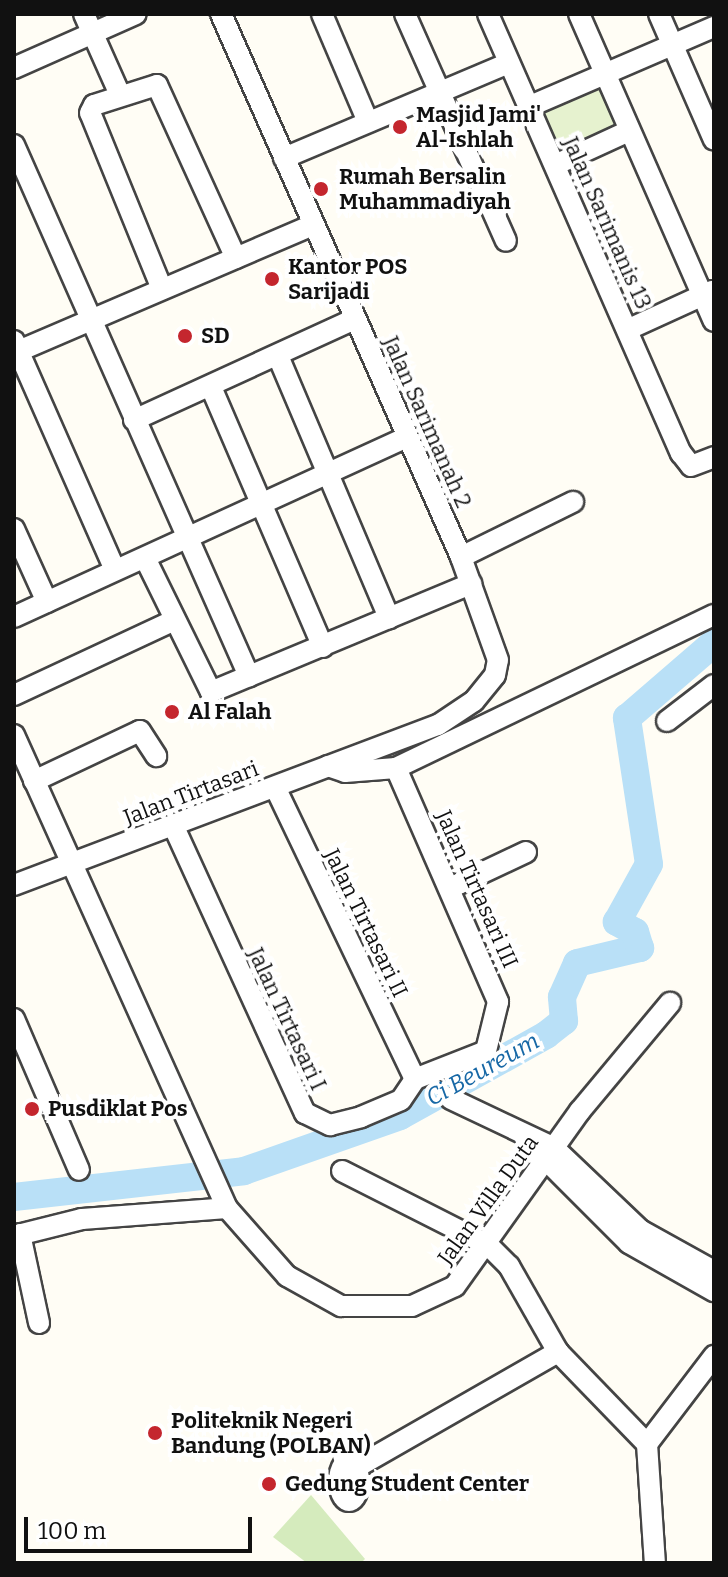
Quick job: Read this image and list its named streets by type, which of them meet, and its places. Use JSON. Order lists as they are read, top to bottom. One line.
{"streets":{"street":["Jalan Sarimanis 13","Jalan Sarimanah 2","Jalan Tirtasari","Jalan Tirtasari III","Jalan Tirtasari II","Jalan Tirtasari I","Jalan Villa Duta"]},"crossings":[["Jalan Sarimanah 2","Jalan Tirtasari"],["Jalan Tirtasari","Jalan Tirtasari II"],["Jalan Tirtasari","Jalan Tirtasari I"],["Jalan Tirtasari III","Jalan Tirtasari II"],["Jalan Tirtasari III","Jalan Tirtasari I"],["Jalan Tirtasari II","Jalan Tirtasari I"]],"water":["Ci Beureum"],"places":["Masjid Jami' Al-Ishlah","Rumah Bersalin Muhammadiyah","Kantor POS Sarijadi","SD","Al Falah","Pusdiklat Pos","Politeknik Negeri Bandung (POLBAN)","Gedung Student Center"],"scale_bar":"100 m"}
